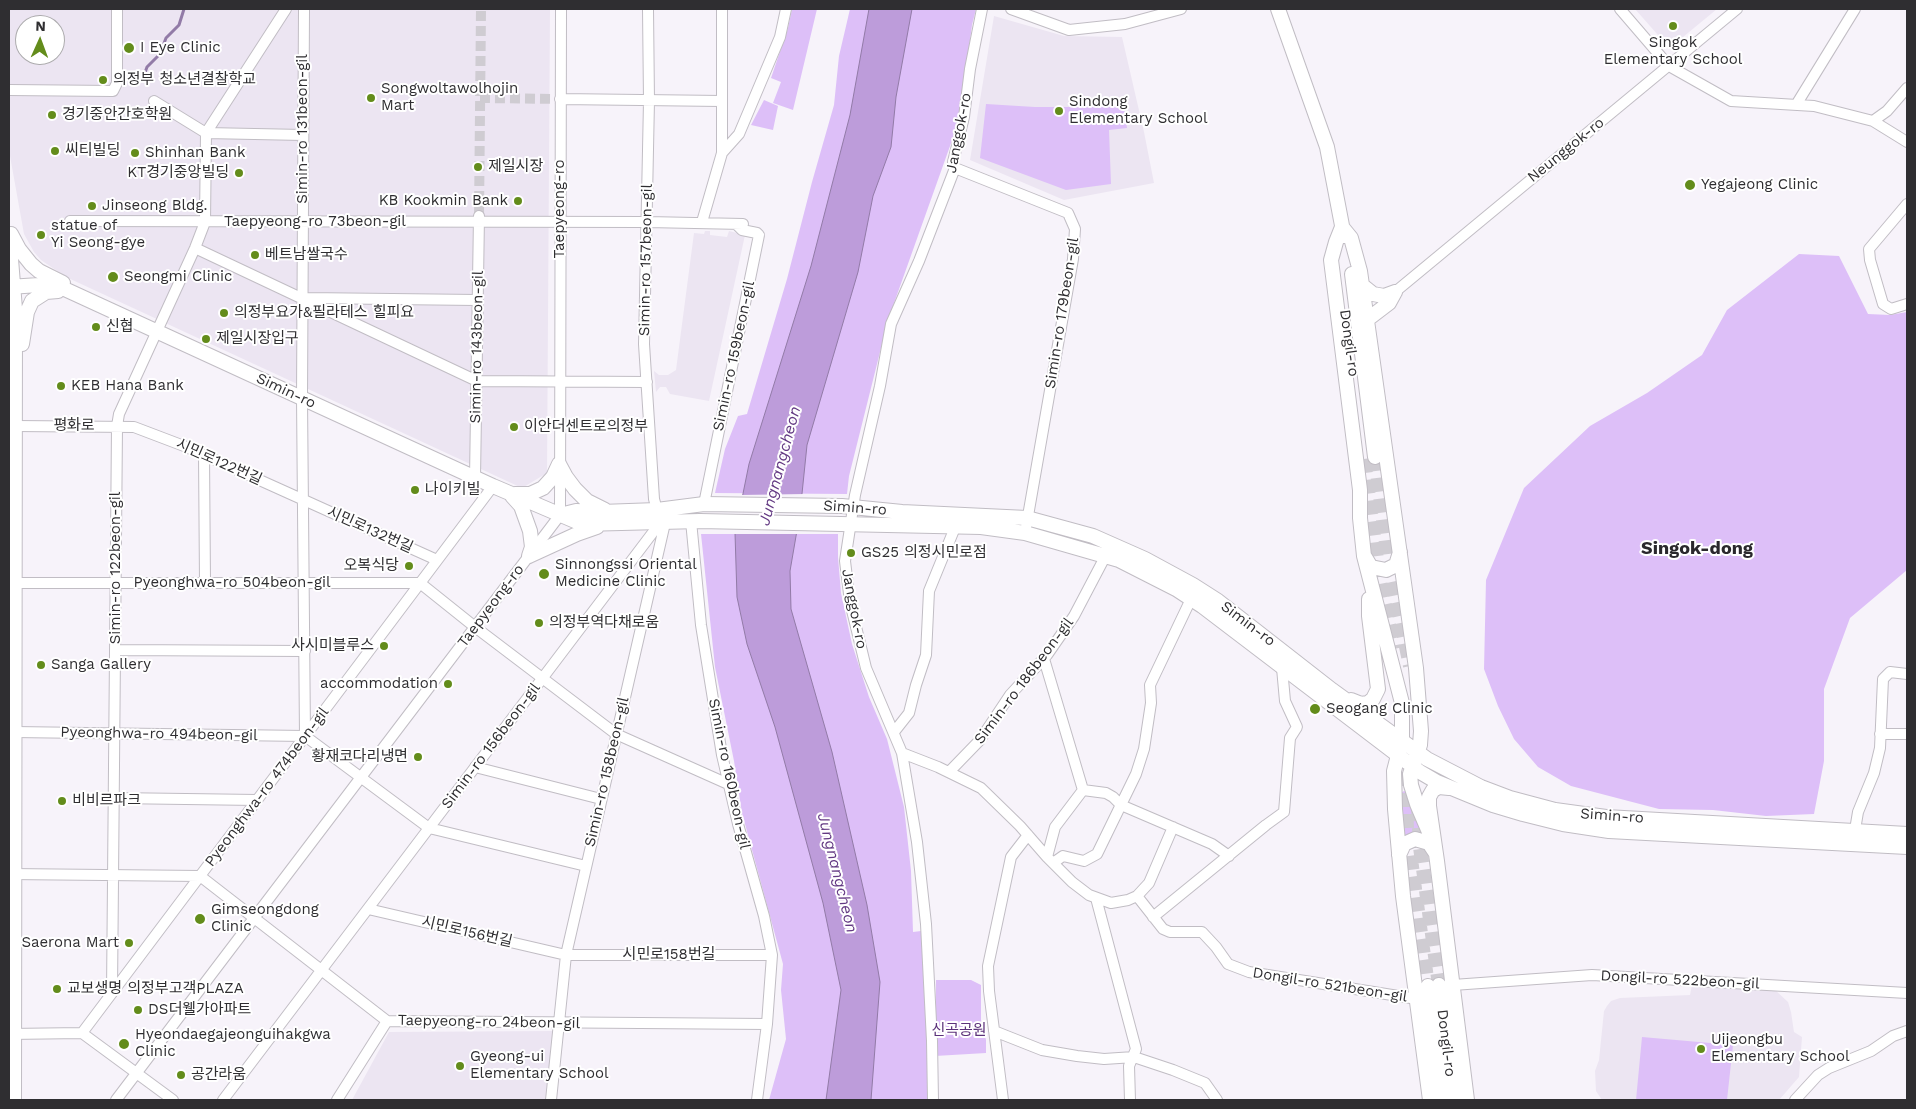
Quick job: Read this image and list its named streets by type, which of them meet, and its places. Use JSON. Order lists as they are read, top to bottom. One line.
{"streets":{"street":["Simin-ro 131beon-gil","Janggok-ro","Neunggok-ro","Taepyeong-ro","Taepyeong-ro 73beon-gil","Simin-ro 157beon-gil","Simin-ro 179beon-gil","Dongil-ro","Simin-ro 143beon-gil","Simin-ro 159beon-gil","Simin-ro","평화로","시민로122번길","시민로132번길","Simin-ro 122beon-gil","Pyeonghwa-ro 504beon-gil","Simin-ro 186beon-gil","Pyeonghwa-ro 494beon-gil","Simin-ro 156beon-gil","Simin-ro 158beon-gil","Simin-ro 160beon-gil","Pyeonghwa-ro 474beon-gil","시민로156번길","시민로158번길","Dongil-ro 522beon-gil","Dongil-ro 521beon-gil","Taepyeong-ro 24beon-gil"]},"crossings":[["Simin-ro 131beon-gil","Taepyeong-ro 73beon-gil"],["Simin-ro 131beon-gil","Simin-ro"],["Simin-ro 131beon-gil","시민로122번길"],["Simin-ro 131beon-gil","시민로132번길"],["Simin-ro 131beon-gil","Pyeonghwa-ro 504beon-gil"],["Simin-ro 131beon-gil","Pyeonghwa-ro 494beon-gil"],["Simin-ro 131beon-gil","Pyeonghwa-ro 474beon-gil"],["Janggok-ro","Simin-ro 179beon-gil"],["Janggok-ro","Simin-ro"],["Taepyeong-ro","Taepyeong-ro 73beon-gil"],["Taepyeong-ro","Simin-ro"],["Taepyeong-ro","Taepyeong-ro 24beon-gil"],["Taepyeong-ro 73beon-gil","Simin-ro 157beon-gil"],["Taepyeong-ro 73beon-gil","Simin-ro 143beon-gil"],["Taepyeong-ro 73beon-gil","Simin-ro 159beon-gil"],["Taepyeong-ro 73beon-gil","Simin-ro 122beon-gil"],["Simin-ro 157beon-gil","Simin-ro"],["Simin-ro 157beon-gil","Simin-ro 156beon-gil"],["Simin-ro 157beon-gil","Simin-ro 158beon-gil"],["Simin-ro 179beon-gil","Simin-ro"],["Dongil-ro","Dongil-ro 522beon-gil"],["Simin-ro 143beon-gil","Simin-ro"],["Simin-ro 159beon-gil","Simin-ro"],["Simin-ro","Simin-ro 122beon-gil"],["Simin-ro","Simin-ro 186beon-gil"],["Simin-ro","Simin-ro 156beon-gil"],["Simin-ro","Simin-ro 158beon-gil"],["Simin-ro","Simin-ro 160beon-gil"],["Simin-ro","Pyeonghwa-ro 474beon-gil"],["평화로","시민로122번길"],["평화로","Simin-ro 122beon-gil"],["시민로122번길","시민로132번길"],["시민로132번길","Pyeonghwa-ro 474beon-gil"],["Simin-ro 122beon-gil","Pyeonghwa-ro 504beon-gil"],["Simin-ro 122beon-gil","Pyeonghwa-ro 494beon-gil"],["Simin-ro 122beon-gil","Pyeonghwa-ro 474beon-gil"],["Pyeonghwa-ro 504beon-gil","Pyeonghwa-ro 474beon-gil"],["Pyeonghwa-ro 494beon-gil","Pyeonghwa-ro 474beon-gil"],["Simin-ro 156beon-gil","Simin-ro 158beon-gil"],["Simin-ro 156beon-gil","시민로156번길"],["Simin-ro 156beon-gil","Taepyeong-ro 24beon-gil"],["Simin-ro 158beon-gil","시민로156번길"],["Simin-ro 158beon-gil","시민로158번길"],["Simin-ro 158beon-gil","Taepyeong-ro 24beon-gil"],["Simin-ro 160beon-gil","시민로158번길"],["Simin-ro 160beon-gil","Taepyeong-ro 24beon-gil"],["Pyeonghwa-ro 474beon-gil","Taepyeong-ro 24beon-gil"],["시민로156번길","시민로158번길"]],"districts":["Singok-dong"],"water":["Jungnangcheon"],"parks":["신곡공원"],"places":["Singok Elementary School","I Eye Clinic","의정부 청소년결찰학교","Songwoltawolhojin Mart","Sindong Elementary School","경기중안간호학원","씨티빌딩","Shinhan Bank","제일시장","KT경기중앙빌딩","Yegajeong Clinic","KB Kookmin Bank","Jinseong Bldg.","statue of Yi Seong-gye","베트남쌀국수","Seongmi Clinic","의정부요가&필라테스 힐피요","신협","제일시장입구","KEB Hana Bank","이안더센트로의정부","나이키빌","GS25 의정시민로점","오복식당","Sinnongssi Oriental Medicine Clinic","의정부역다채로움","사시미블루스","Sanga Gallery","accommodation","Seogang Clinic","황재코다리냉면","비비르파크","Gimseongdong Clinic","Saerona Mart","교보생명 의정부고객PLAZA","DS더웰가아파트","Hyeondaegajeonguihakgwa Clinic","Uijeongbu Elementary School","Gyeong-ui Elementary School","공간라움"],"north":"top"}
